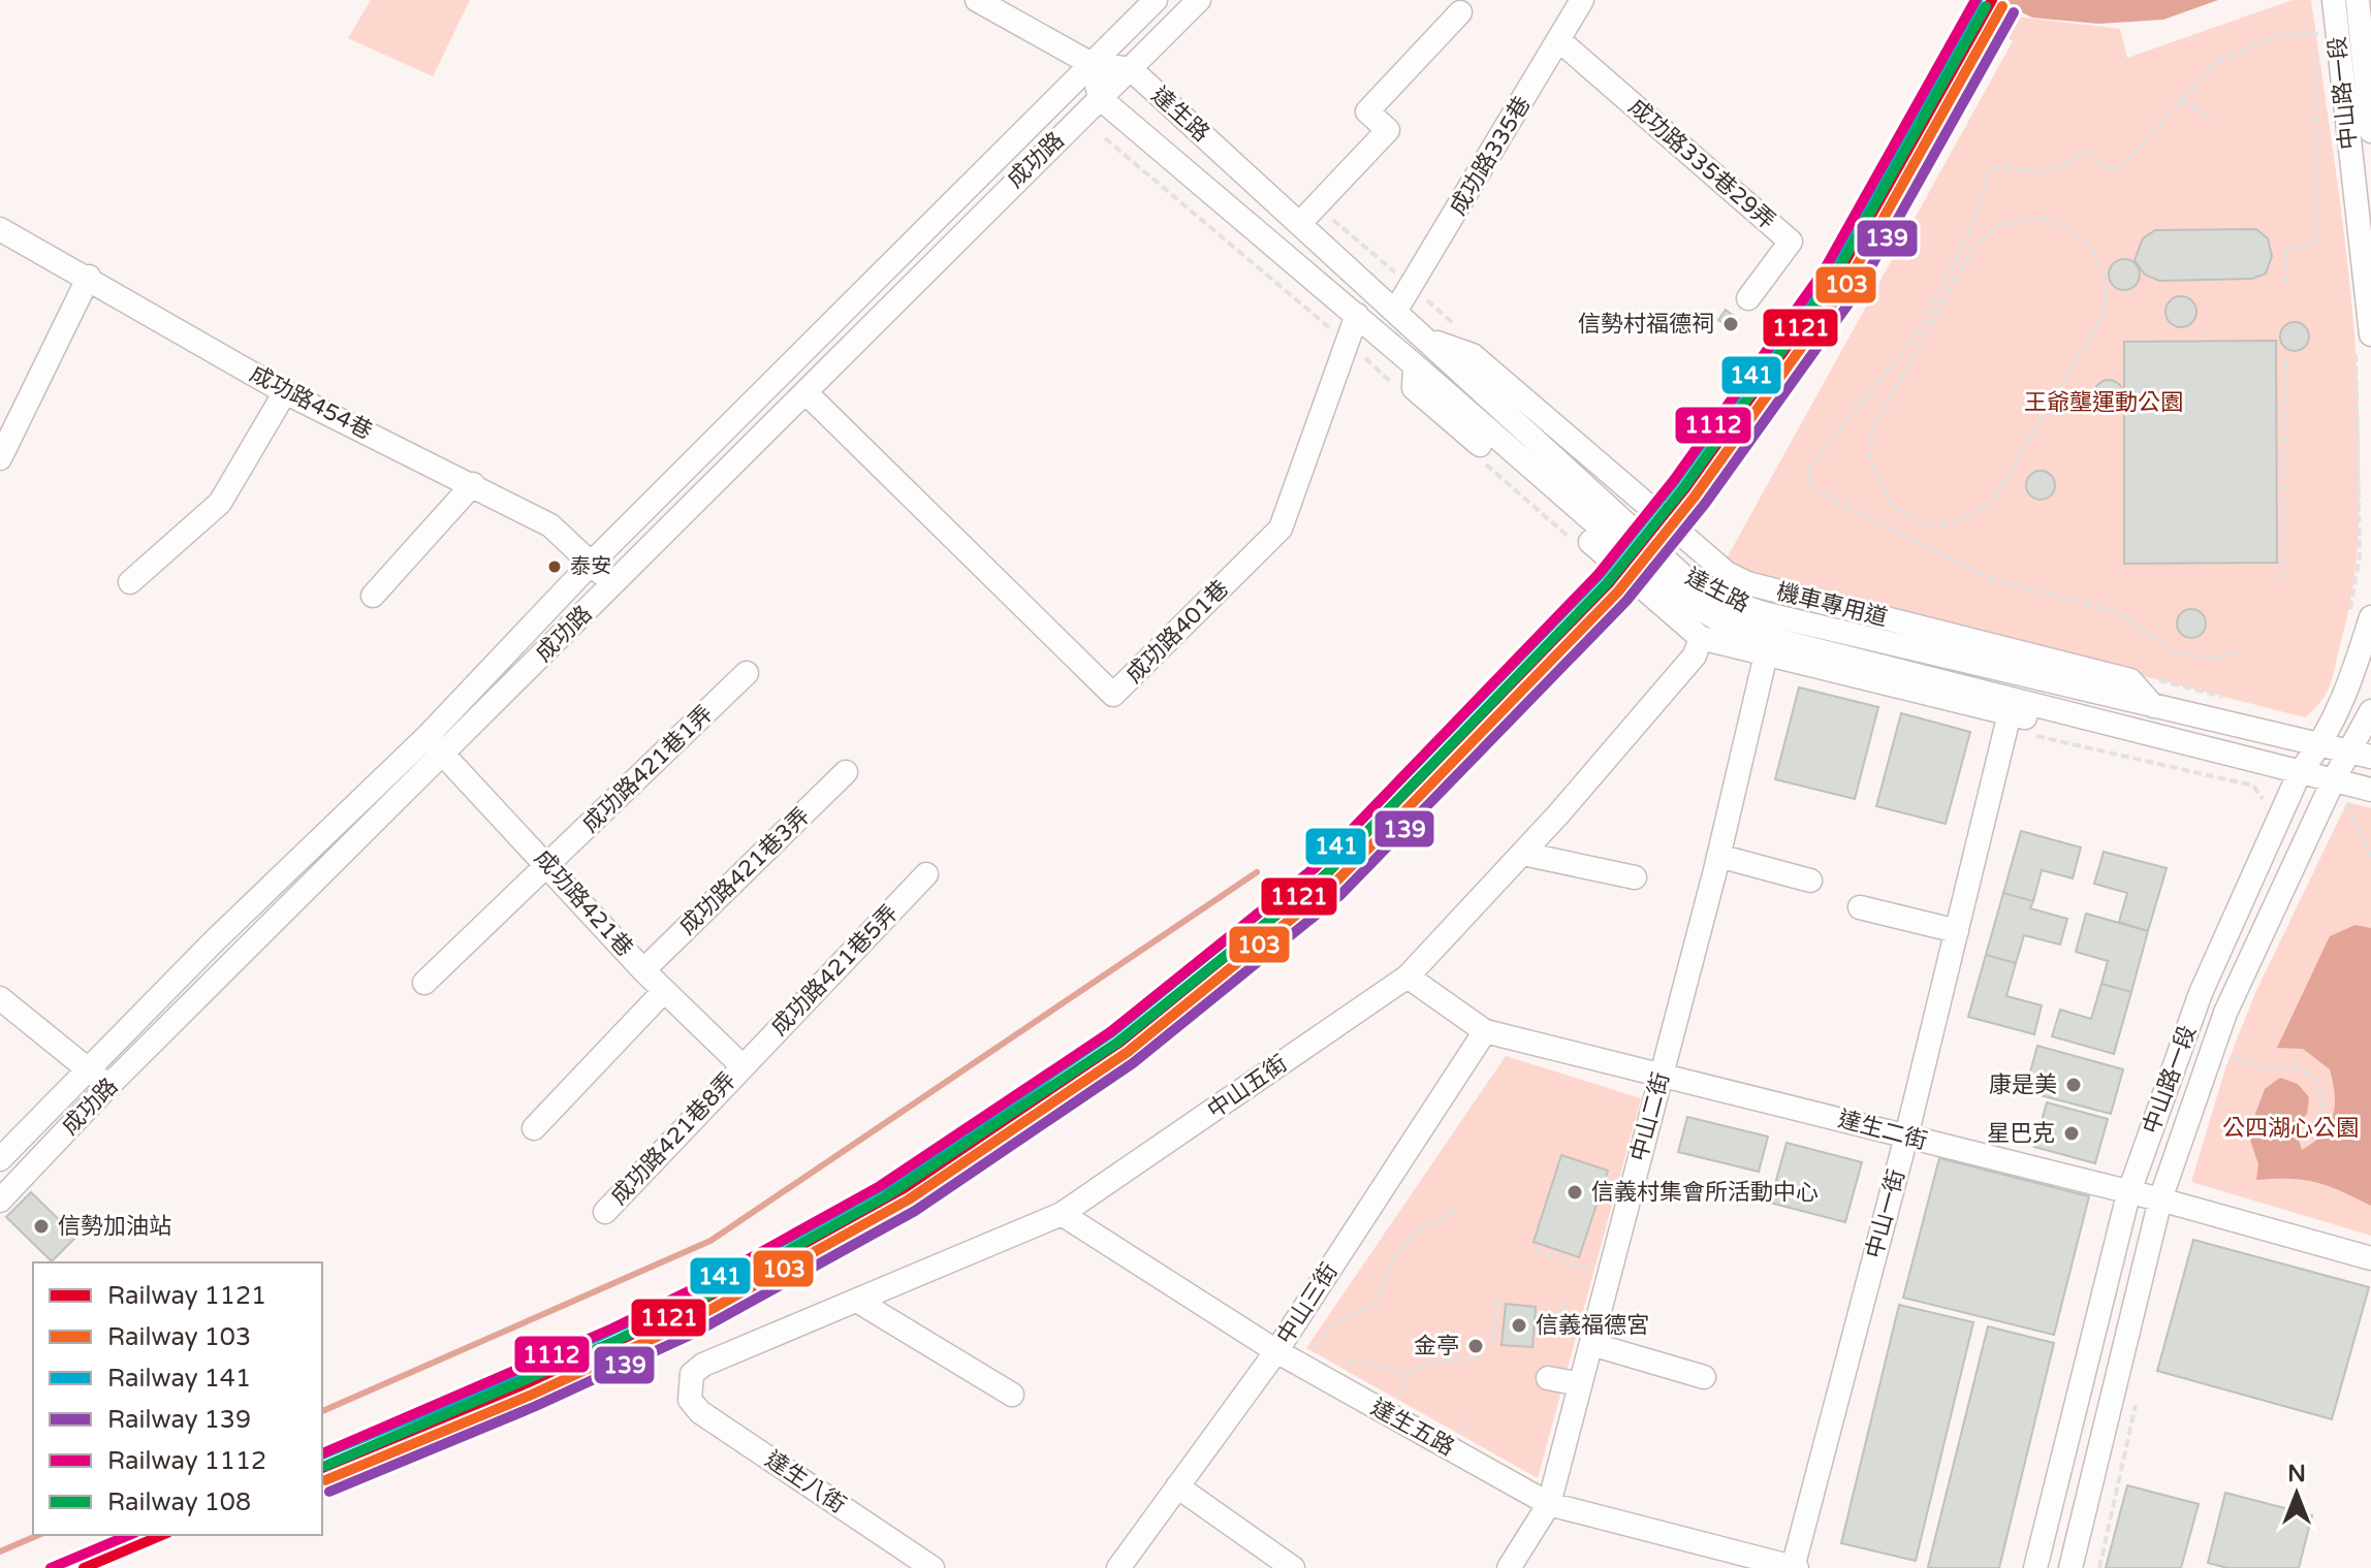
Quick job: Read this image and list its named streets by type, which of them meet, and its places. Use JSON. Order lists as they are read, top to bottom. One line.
{"streets":{"street":["中山路一段","達生路","成功路335巷","成功路","成功路335巷29弄","成功路454巷","成功路401巷","成功路421巷1弄","成功路421巷3弄","成功路421巷","成功路421巷5弄","中山五街","中山二街","達生二街","成功路421巷8弄","中山一街","中山三街","達生五路","達生八街"]},"crossings":[["中山路一段","達生路"],["中山路一段","達生二街"],["達生路","成功路335巷"],["達生路","成功路"],["達生路","成功路401巷"],["達生路","中山五街"],["達生路","中山二街"],["達生路","中山一街"],["成功路335巷","成功路335巷29弄"],["成功路","成功路454巷"],["成功路","成功路401巷"],["成功路","成功路421巷"],["成功路421巷1弄","成功路421巷"],["成功路421巷3弄","成功路421巷"],["成功路421巷","成功路421巷5弄"],["成功路421巷","成功路421巷8弄"],["成功路421巷5弄","成功路421巷8弄"],["中山五街","達生二街"],["中山五街","達生五路"],["中山五街","達生八街"],["中山二街","達生二街"],["中山二街","達生五路"],["達生二街","中山一街"],["達生二街","中山三街"],["中山一街","達生五路"],["中山三街","達生五路"]],"parks":["王爺壟運動公園","公四湖心公園"],"places":["信勢村福德祠","泰安","康是美","星巴克","信義村集會所活動中心","信勢加油站","信義福德宮","金亭"],"lines":["rail line 1121","rail line 141","rail line 1112","rail line 103","rail line 108","rail line 139"],"legend":["Railway 1121","Railway 103","Railway 141","Railway 139","Railway 1112","Railway 108"],"north":"top"}
